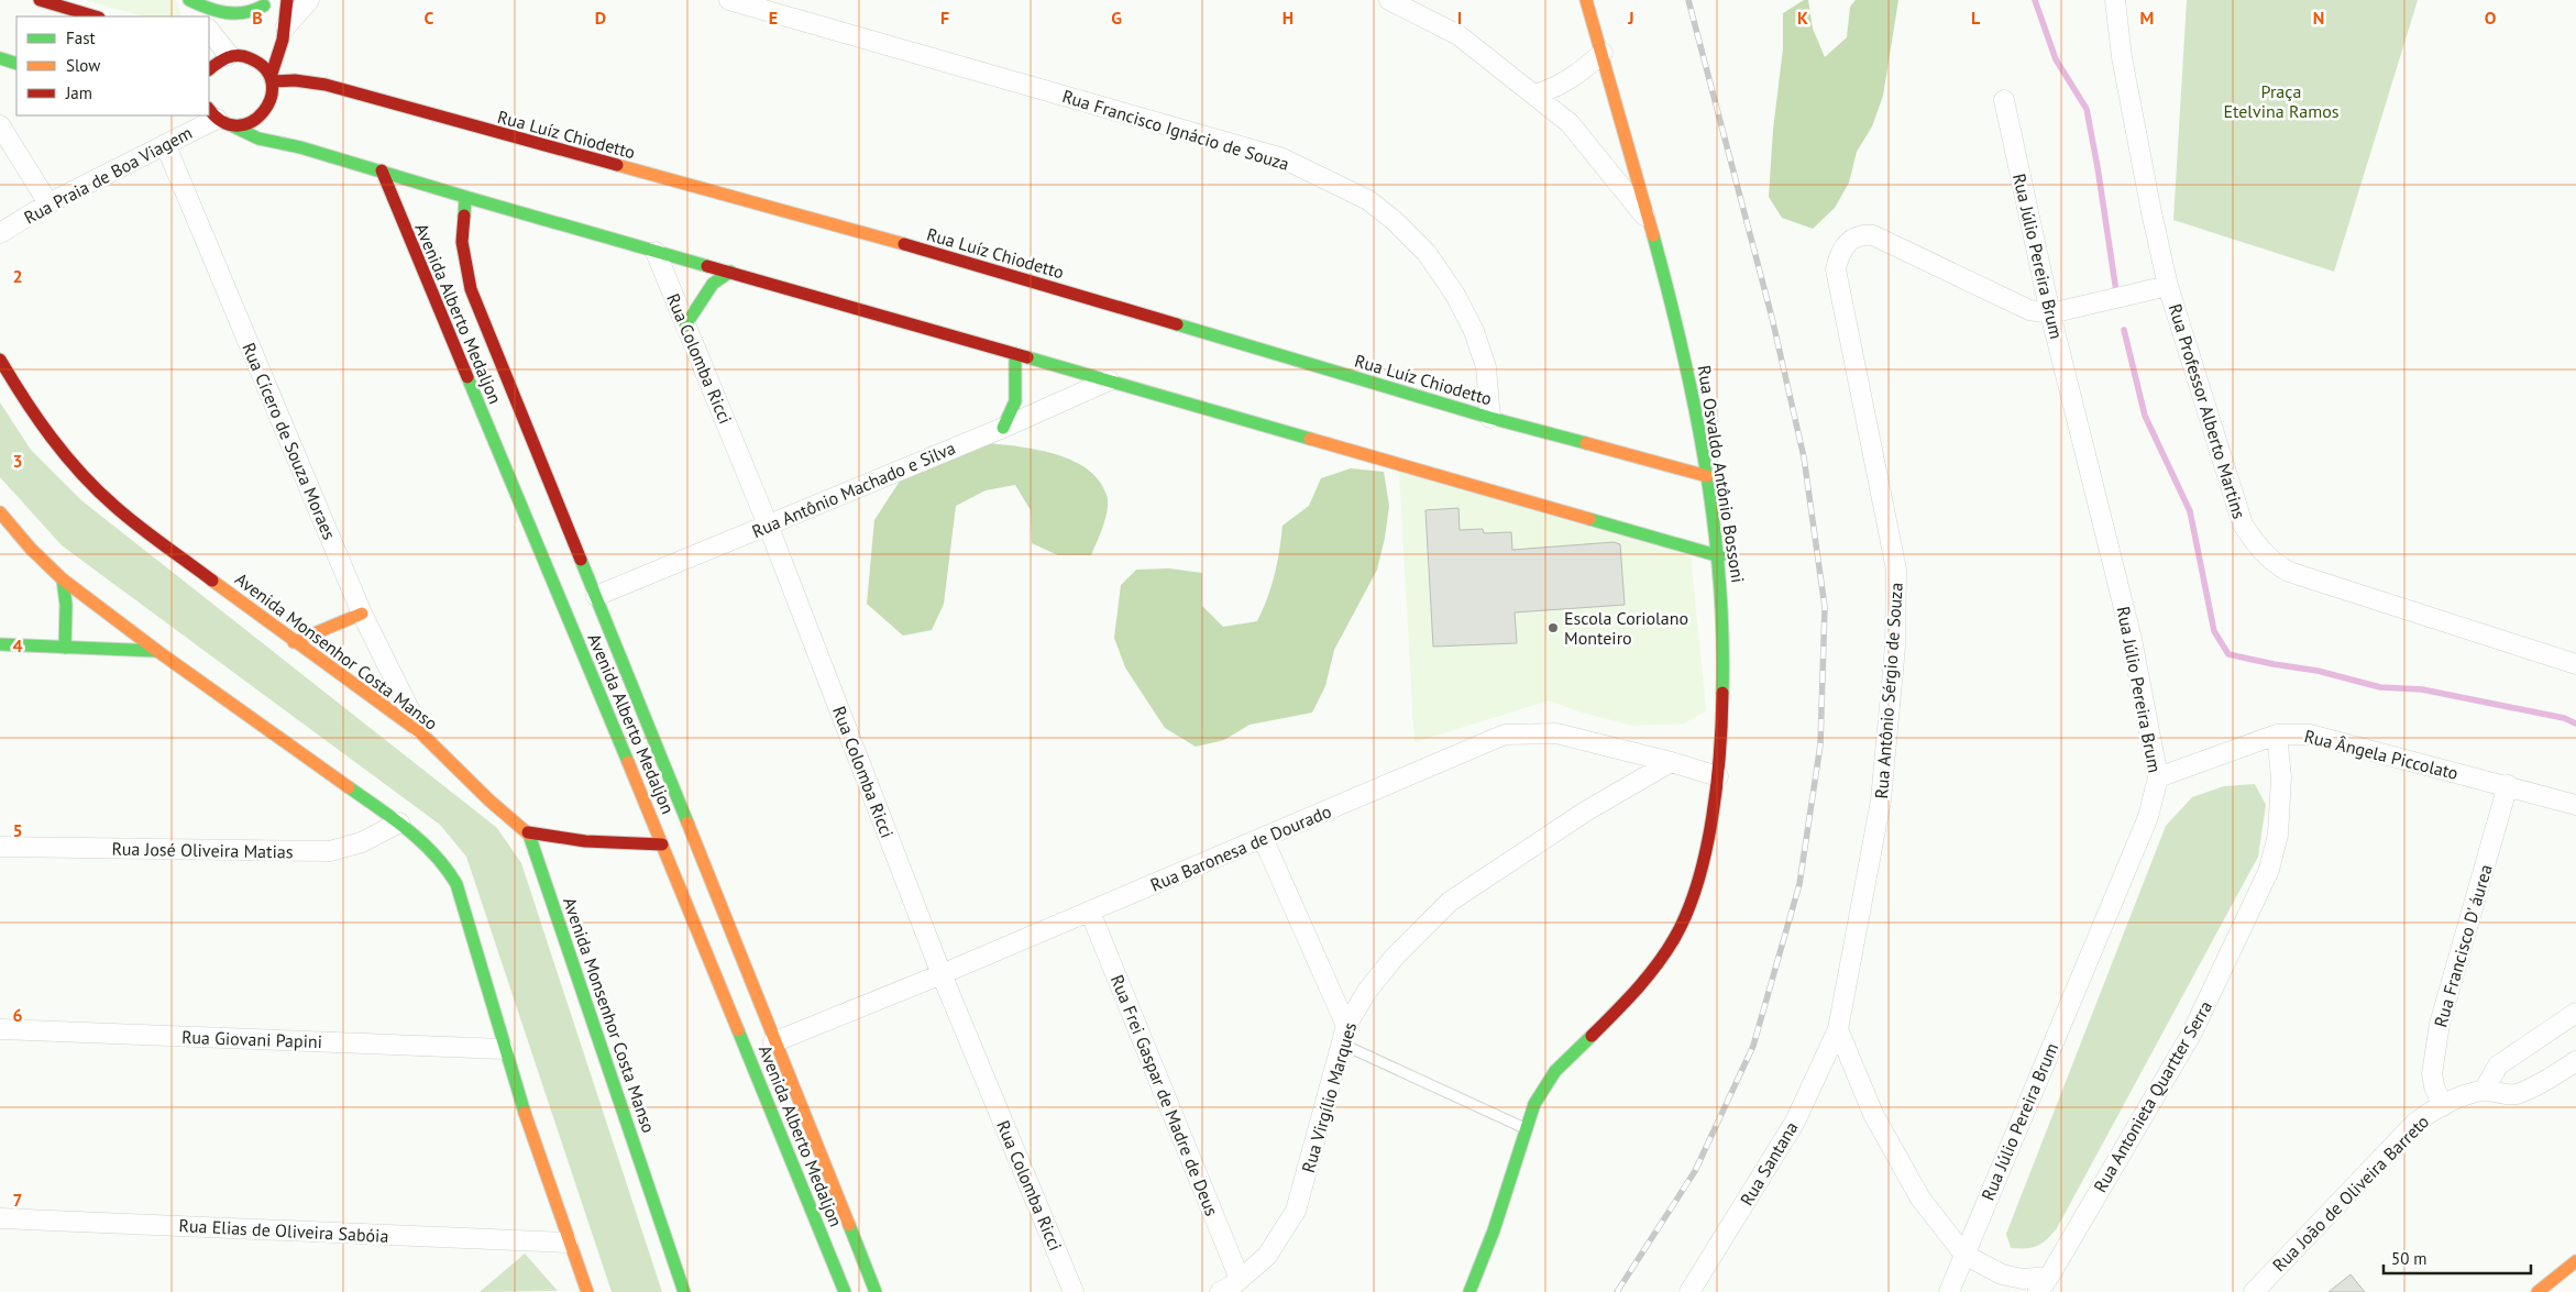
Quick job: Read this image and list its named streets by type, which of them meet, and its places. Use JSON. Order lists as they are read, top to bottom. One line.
{"streets":{"street":["Rua Francisco Ignácio de Souza","Rua Luíz Chiodetto","Rua Praia de Boa Viagem","Rua Júlio Pereira Brum","Avenida Alberto Medaljon","Rua Colomba Ricci","Rua Professor Alberto Martins","Rua Cícero de Souza Moraes","Rua Osvaldo Antônio Bossoni","Rua Antônio Machado e Silva","Avenida Monsenhor Costa Manso","Rua Antônio Sérgio de Souza","Rua Ângela Piccolato","Rua Baronesa de Dourado","Rua José Oliveira Matias","Rua Francisco D' áurea","Rua Giovani Papini","Rua Frei Gaspar de Madre de Deus","Rua Antonieta Quartter Serra","Rua Virgílio Marques","Rua Santana","Rua João de Oliveira Barreto","Rua Elias de Oliveira Sabóia"]},"crossings":[["Rua Francisco Ignácio de Souza","Rua Luíz Chiodetto"],["Rua Luíz Chiodetto","Rua Osvaldo Antônio Bossoni"],["Rua Praia de Boa Viagem","Rua Cícero de Souza Moraes"],["Rua Júlio Pereira Brum","Rua Antônio Sérgio de Souza"],["Rua Júlio Pereira Brum","Rua Ângela Piccolato"],["Avenida Alberto Medaljon","Rua Antônio Machado e Silva"],["Avenida Alberto Medaljon","Rua Baronesa de Dourado"],["Rua Colomba Ricci","Rua Antônio Machado e Silva"],["Rua Colomba Ricci","Rua Baronesa de Dourado"],["Rua Professor Alberto Martins","Rua Antônio Sérgio de Souza"],["Rua Cícero de Souza Moraes","Avenida Monsenhor Costa Manso"],["Rua Osvaldo Antônio Bossoni","Rua Baronesa de Dourado"],["Rua Antônio Sérgio de Souza","Rua Santana"],["Rua Ângela Piccolato","Rua Francisco D' áurea"],["Rua Ângela Piccolato","Rua Antonieta Quartter Serra"],["Rua Baronesa de Dourado","Rua Frei Gaspar de Madre de Deus"],["Rua Baronesa de Dourado","Rua Virgílio Marques"],["Rua Francisco D' áurea","Rua João de Oliveira Barreto"],["Rua Frei Gaspar de Madre de Deus","Rua Virgílio Marques"]],"parks":["Praça Etelvina Ramos"],"places":["Escola Coriolano Monteiro"],"legend":["Fast","Slow","Jam"],"scale_bar":"50 m","grid":{"columns":["B","C","D","E","F","G","H","I","J","K","L","M","N","O"],"rows":["2","3","4","5","6","7"]}}
